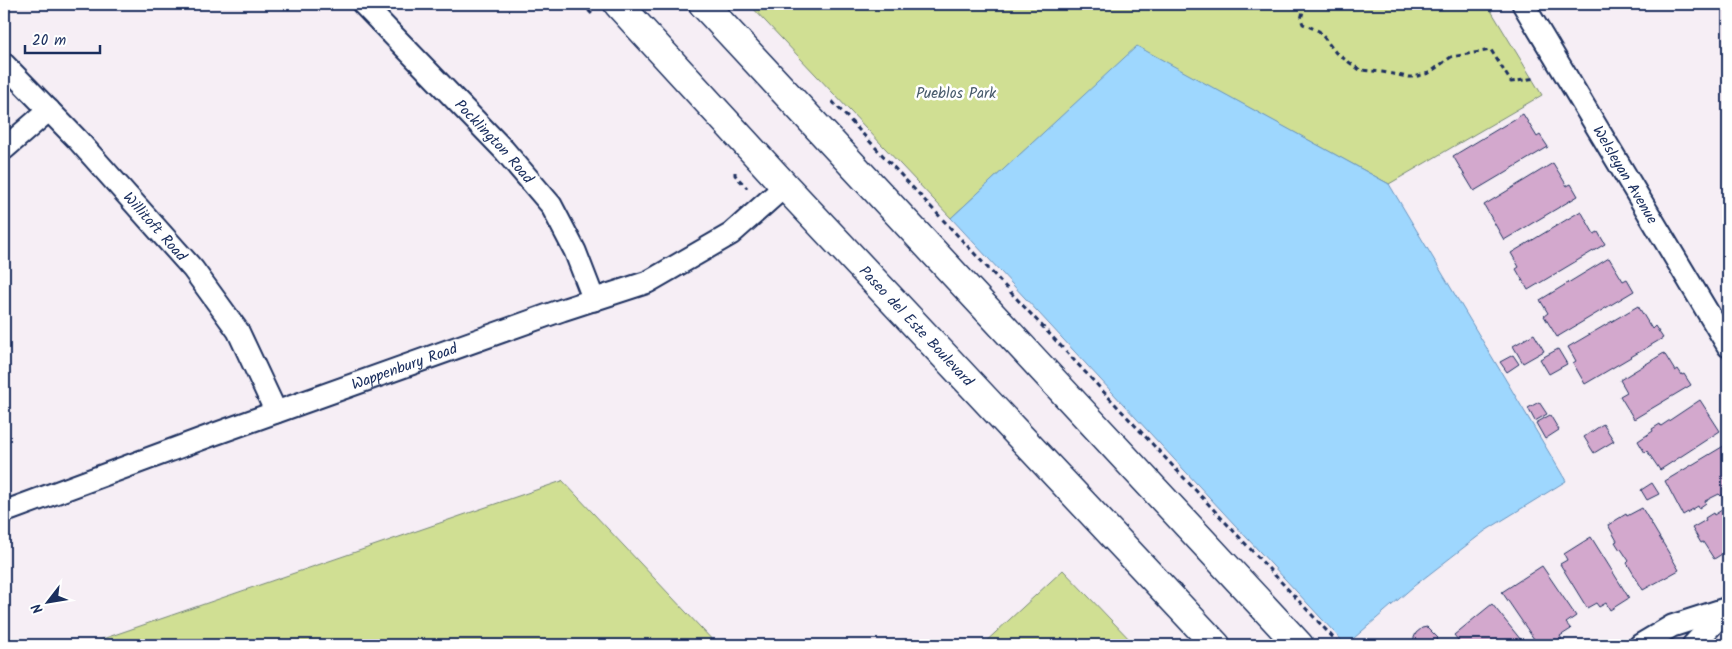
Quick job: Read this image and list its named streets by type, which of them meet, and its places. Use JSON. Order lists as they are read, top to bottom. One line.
{"streets":{"main road":["Paseo del Este Boulevard"],"street":["Pocklington Road","Welsleyan Avenue","Willitoft Road","Wappenbury Road"]},"crossings":[["Pocklington Road","Wappenbury Road"],["Willitoft Road","Wappenbury Road"],["Paseo del Este Boulevard","Wappenbury Road"]],"parks":["Pueblos Park"],"scale_bar":"20 m","north":"bottom left"}
